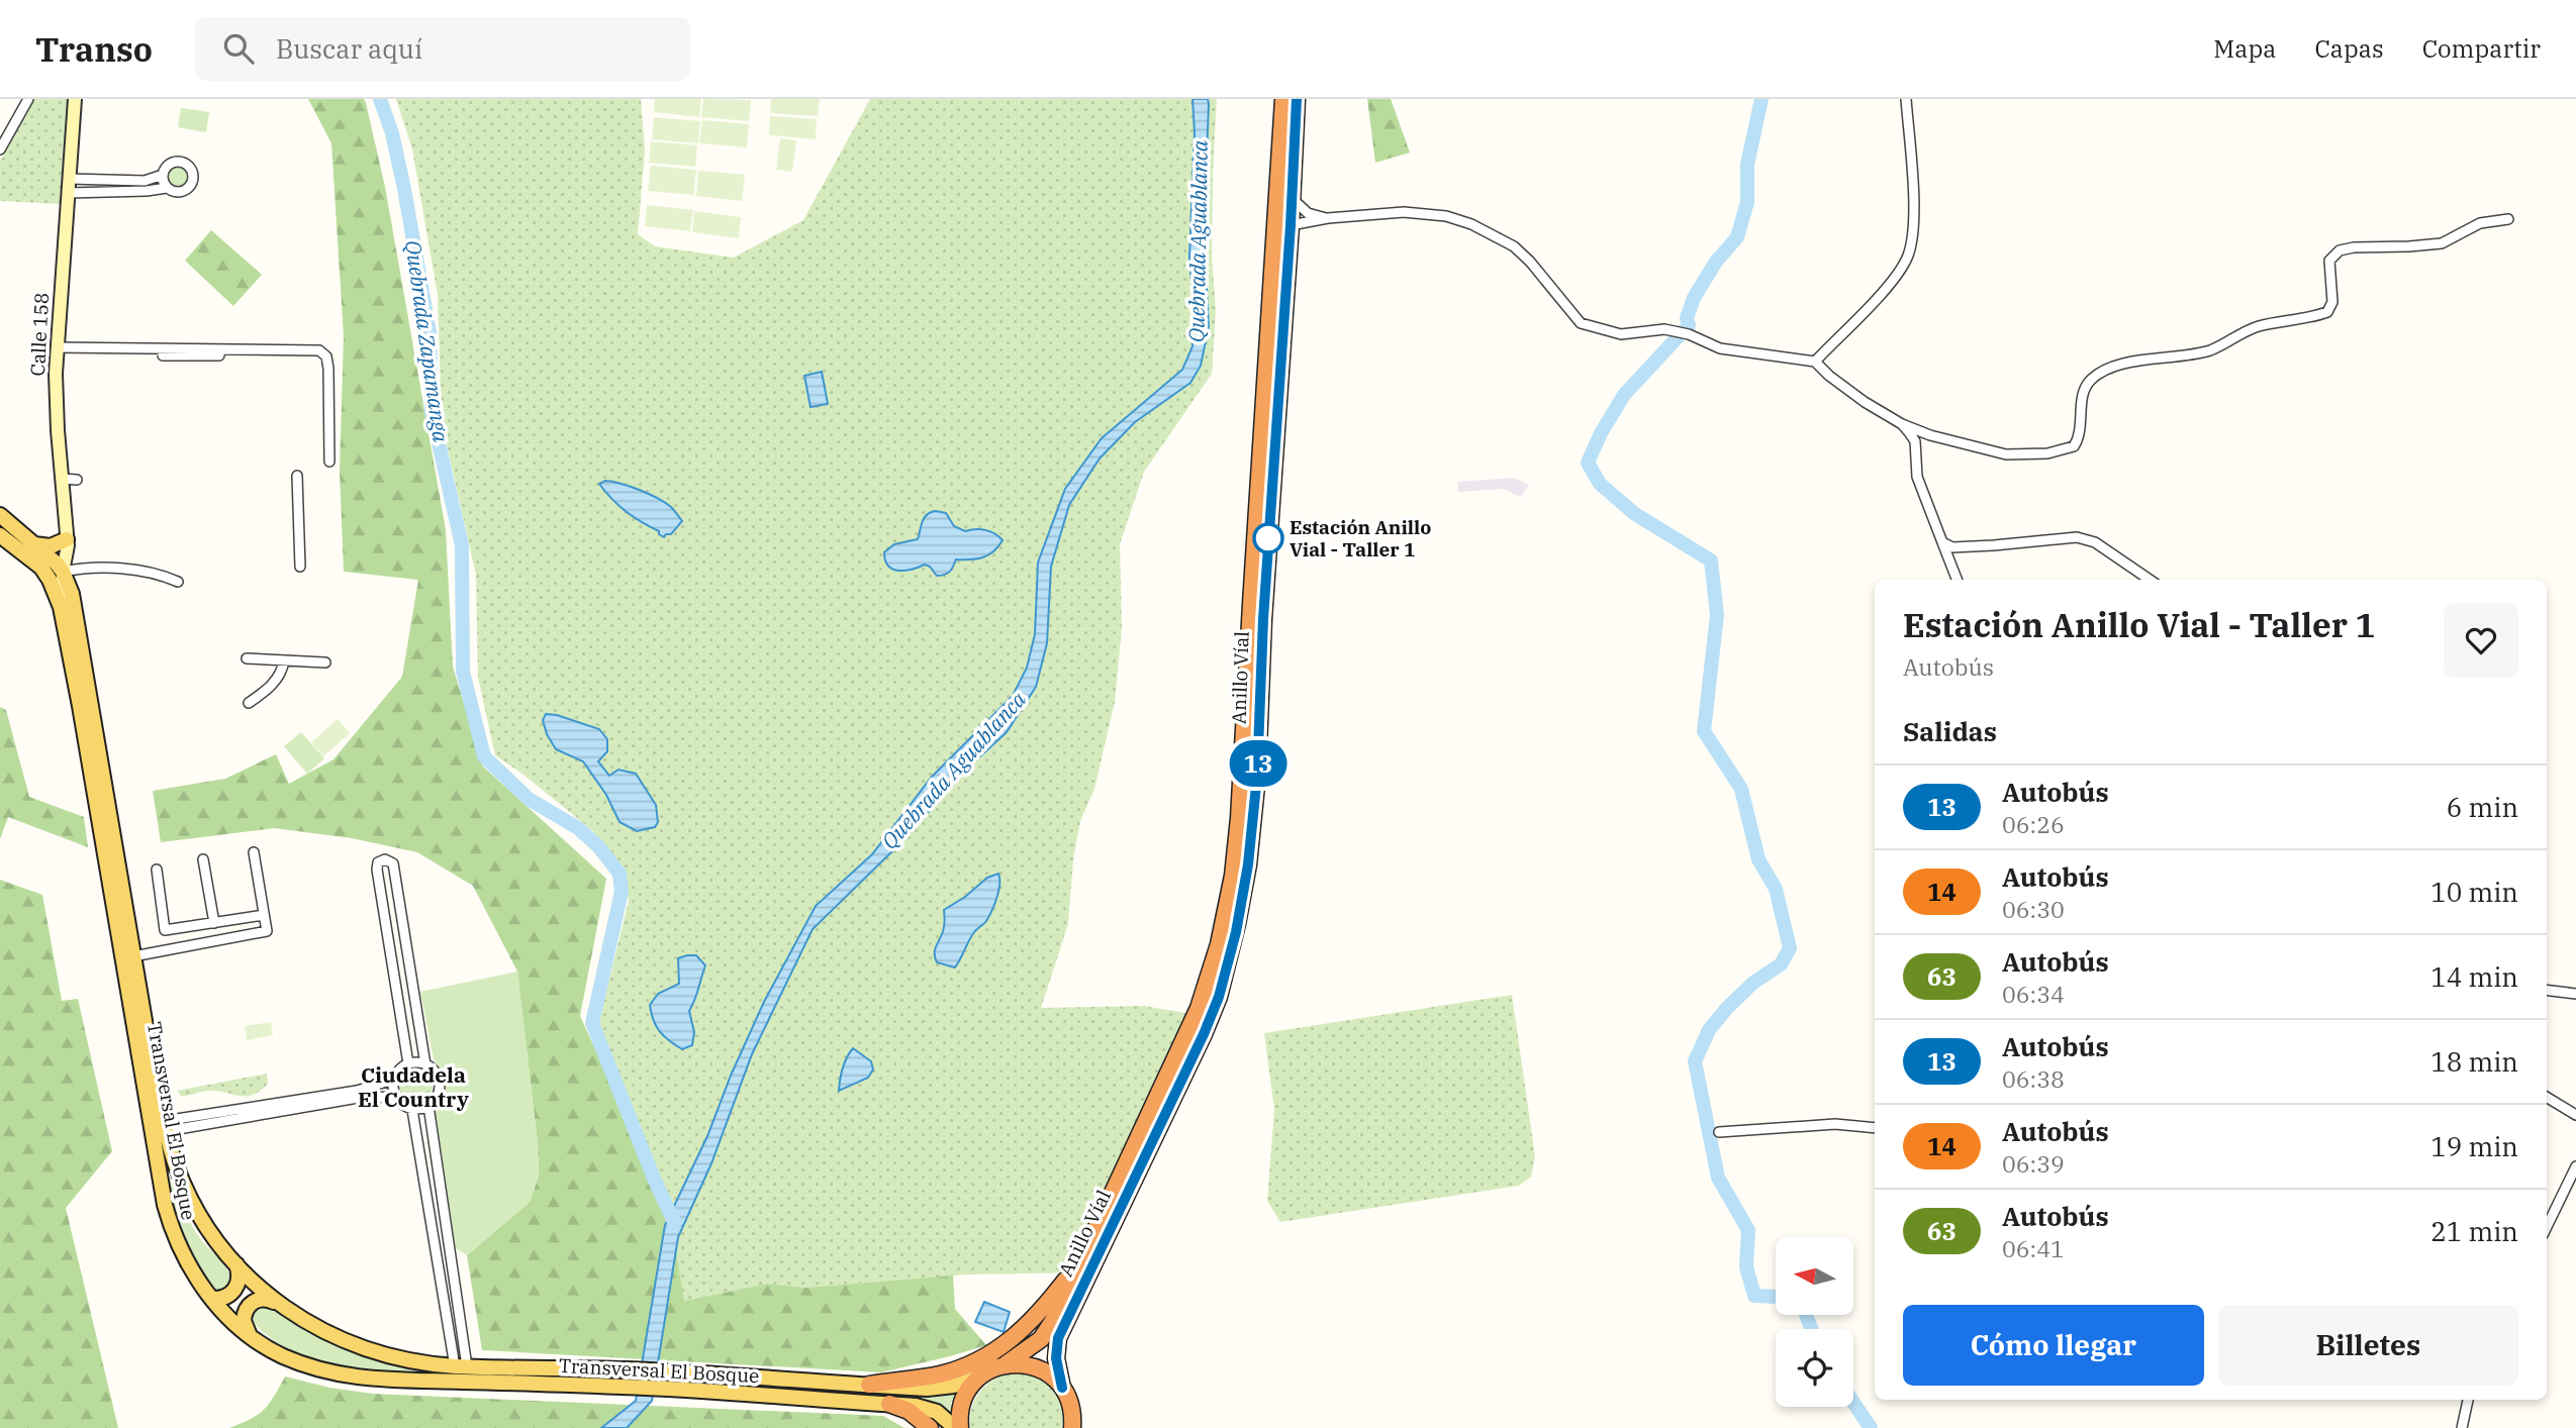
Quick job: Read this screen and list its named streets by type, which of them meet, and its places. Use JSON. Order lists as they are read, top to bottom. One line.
{"streets":{"highway":["Anillo Víal"],"main road":["Transversal El Bosque"],"street":["Calle 158"]},"crossings":[["Calle 158","Transversal El Bosque"],["Anillo Víal","Transversal El Bosque"]],"districts":["Ciudadela El Country"],"water":["Quebrada Aguablanca","Quebrada Zapamanga"],"places":["Estación Anillo Vial - Taller 1"],"lines":["bus line 13"],"north":"left","page":{"header":"Transo","search":"Buscar aquí","nav":["Mapa","Capas","Compartir"],"on_map":"13","heading":[["Estación Anillo Vial - Taller 1","Autobús"],"Salidas"],"list":[{"mark":"13","name":"Autobús","note":"06:26","value":"6 min"},{"mark":"14","name":"Autobús","note":"06:30","value":"10 min"},{"mark":"63","name":"Autobús","note":"06:34","value":"14 min"},{"mark":"13","name":"Autobús","note":"06:38","value":"18 min"},{"mark":"14","name":"Autobús","note":"06:39","value":"19 min"},{"mark":"63","name":"Autobús","note":"06:41","value":"21 min"}],"buttons":["Cómo llegar","Billetes"]}}
